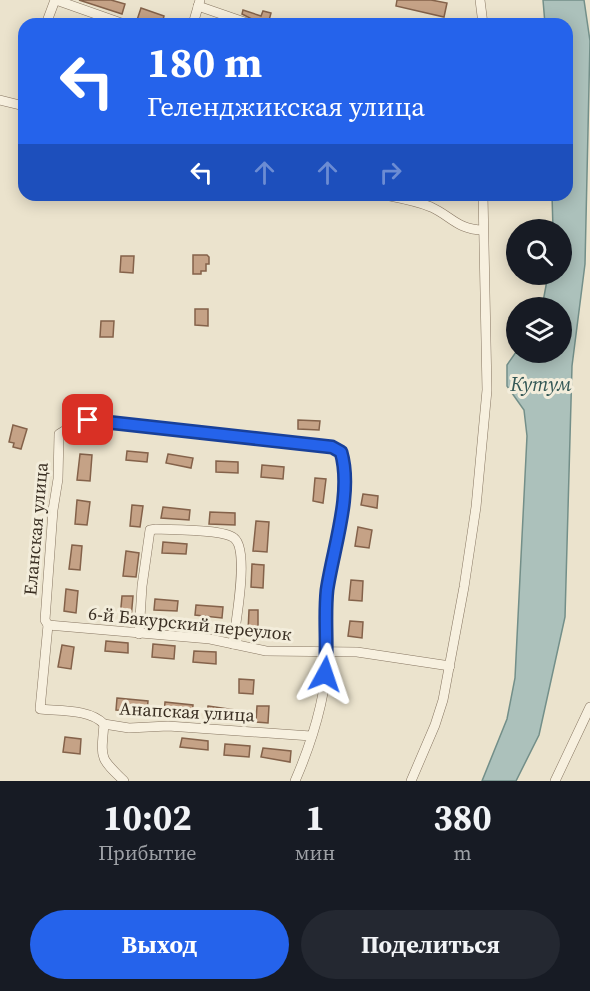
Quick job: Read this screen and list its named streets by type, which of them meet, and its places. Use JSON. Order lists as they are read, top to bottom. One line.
{"streets":{"street":["Еланская улица","6-й Бакурский переулок","Анапская улица"]},"crossings":[["Еланская улица","6-й Бакурский переулок"],["Еланская улица","Анапская улица"],["6-й Бакурский переулок","Анапская улица"]],"water":["Кутум"],"page":{"turn":["180 m","Геленджикская улица"],"eta":["10:02","Прибытие","1","мин","380","m"],"buttons":["Выход","Поделиться"]}}
